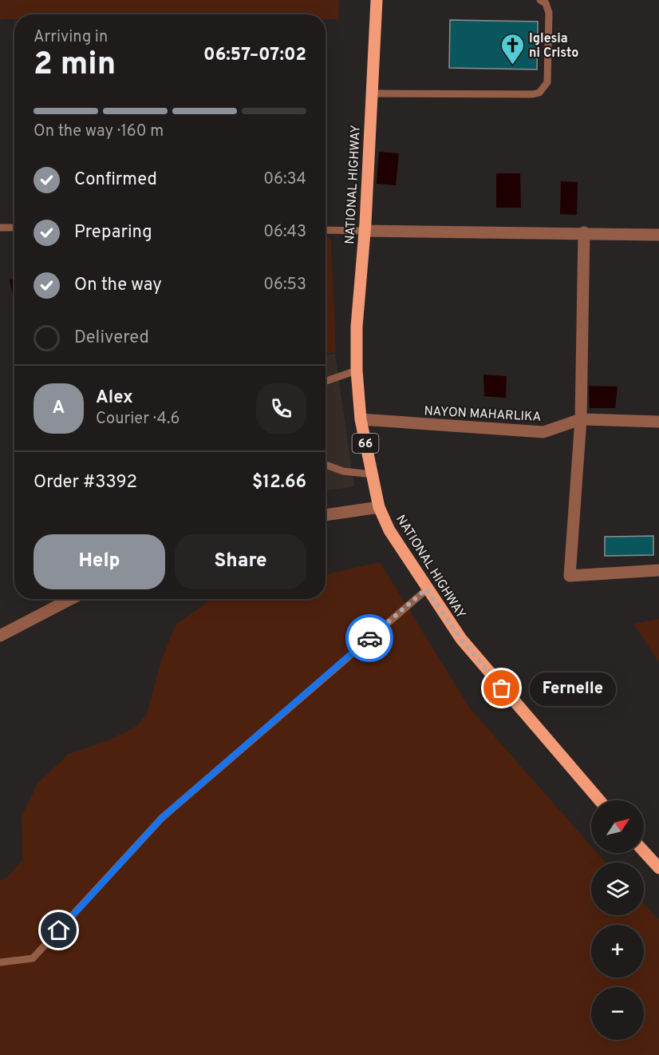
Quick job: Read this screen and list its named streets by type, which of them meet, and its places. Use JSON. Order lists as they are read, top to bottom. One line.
{"streets":{"main road":["NATIONAL HIGHWAY","66"],"street":["NAYON MAHARLIKA"]},"crossings":[["NATIONAL HIGHWAY","NAYON MAHARLIKA"]],"places":{"church":["Iglesia ni Cristo"],"other":["Fernelle"]},"north":"top right","page":{"heading":["2 min","Arriving in","06:57–07:02"],"panel":["Alex","Courier · 4.6","Order #3392","$12.66"],"bar":"On the way · 160 m","list":[["Confirmed","06:34"],["Preparing","06:43"],["On the way","06:53"],"Delivered"],"round":"A","buttons":["Help","Share"],"bubble":"Fernelle","map_buttons":["+","−"]}}
